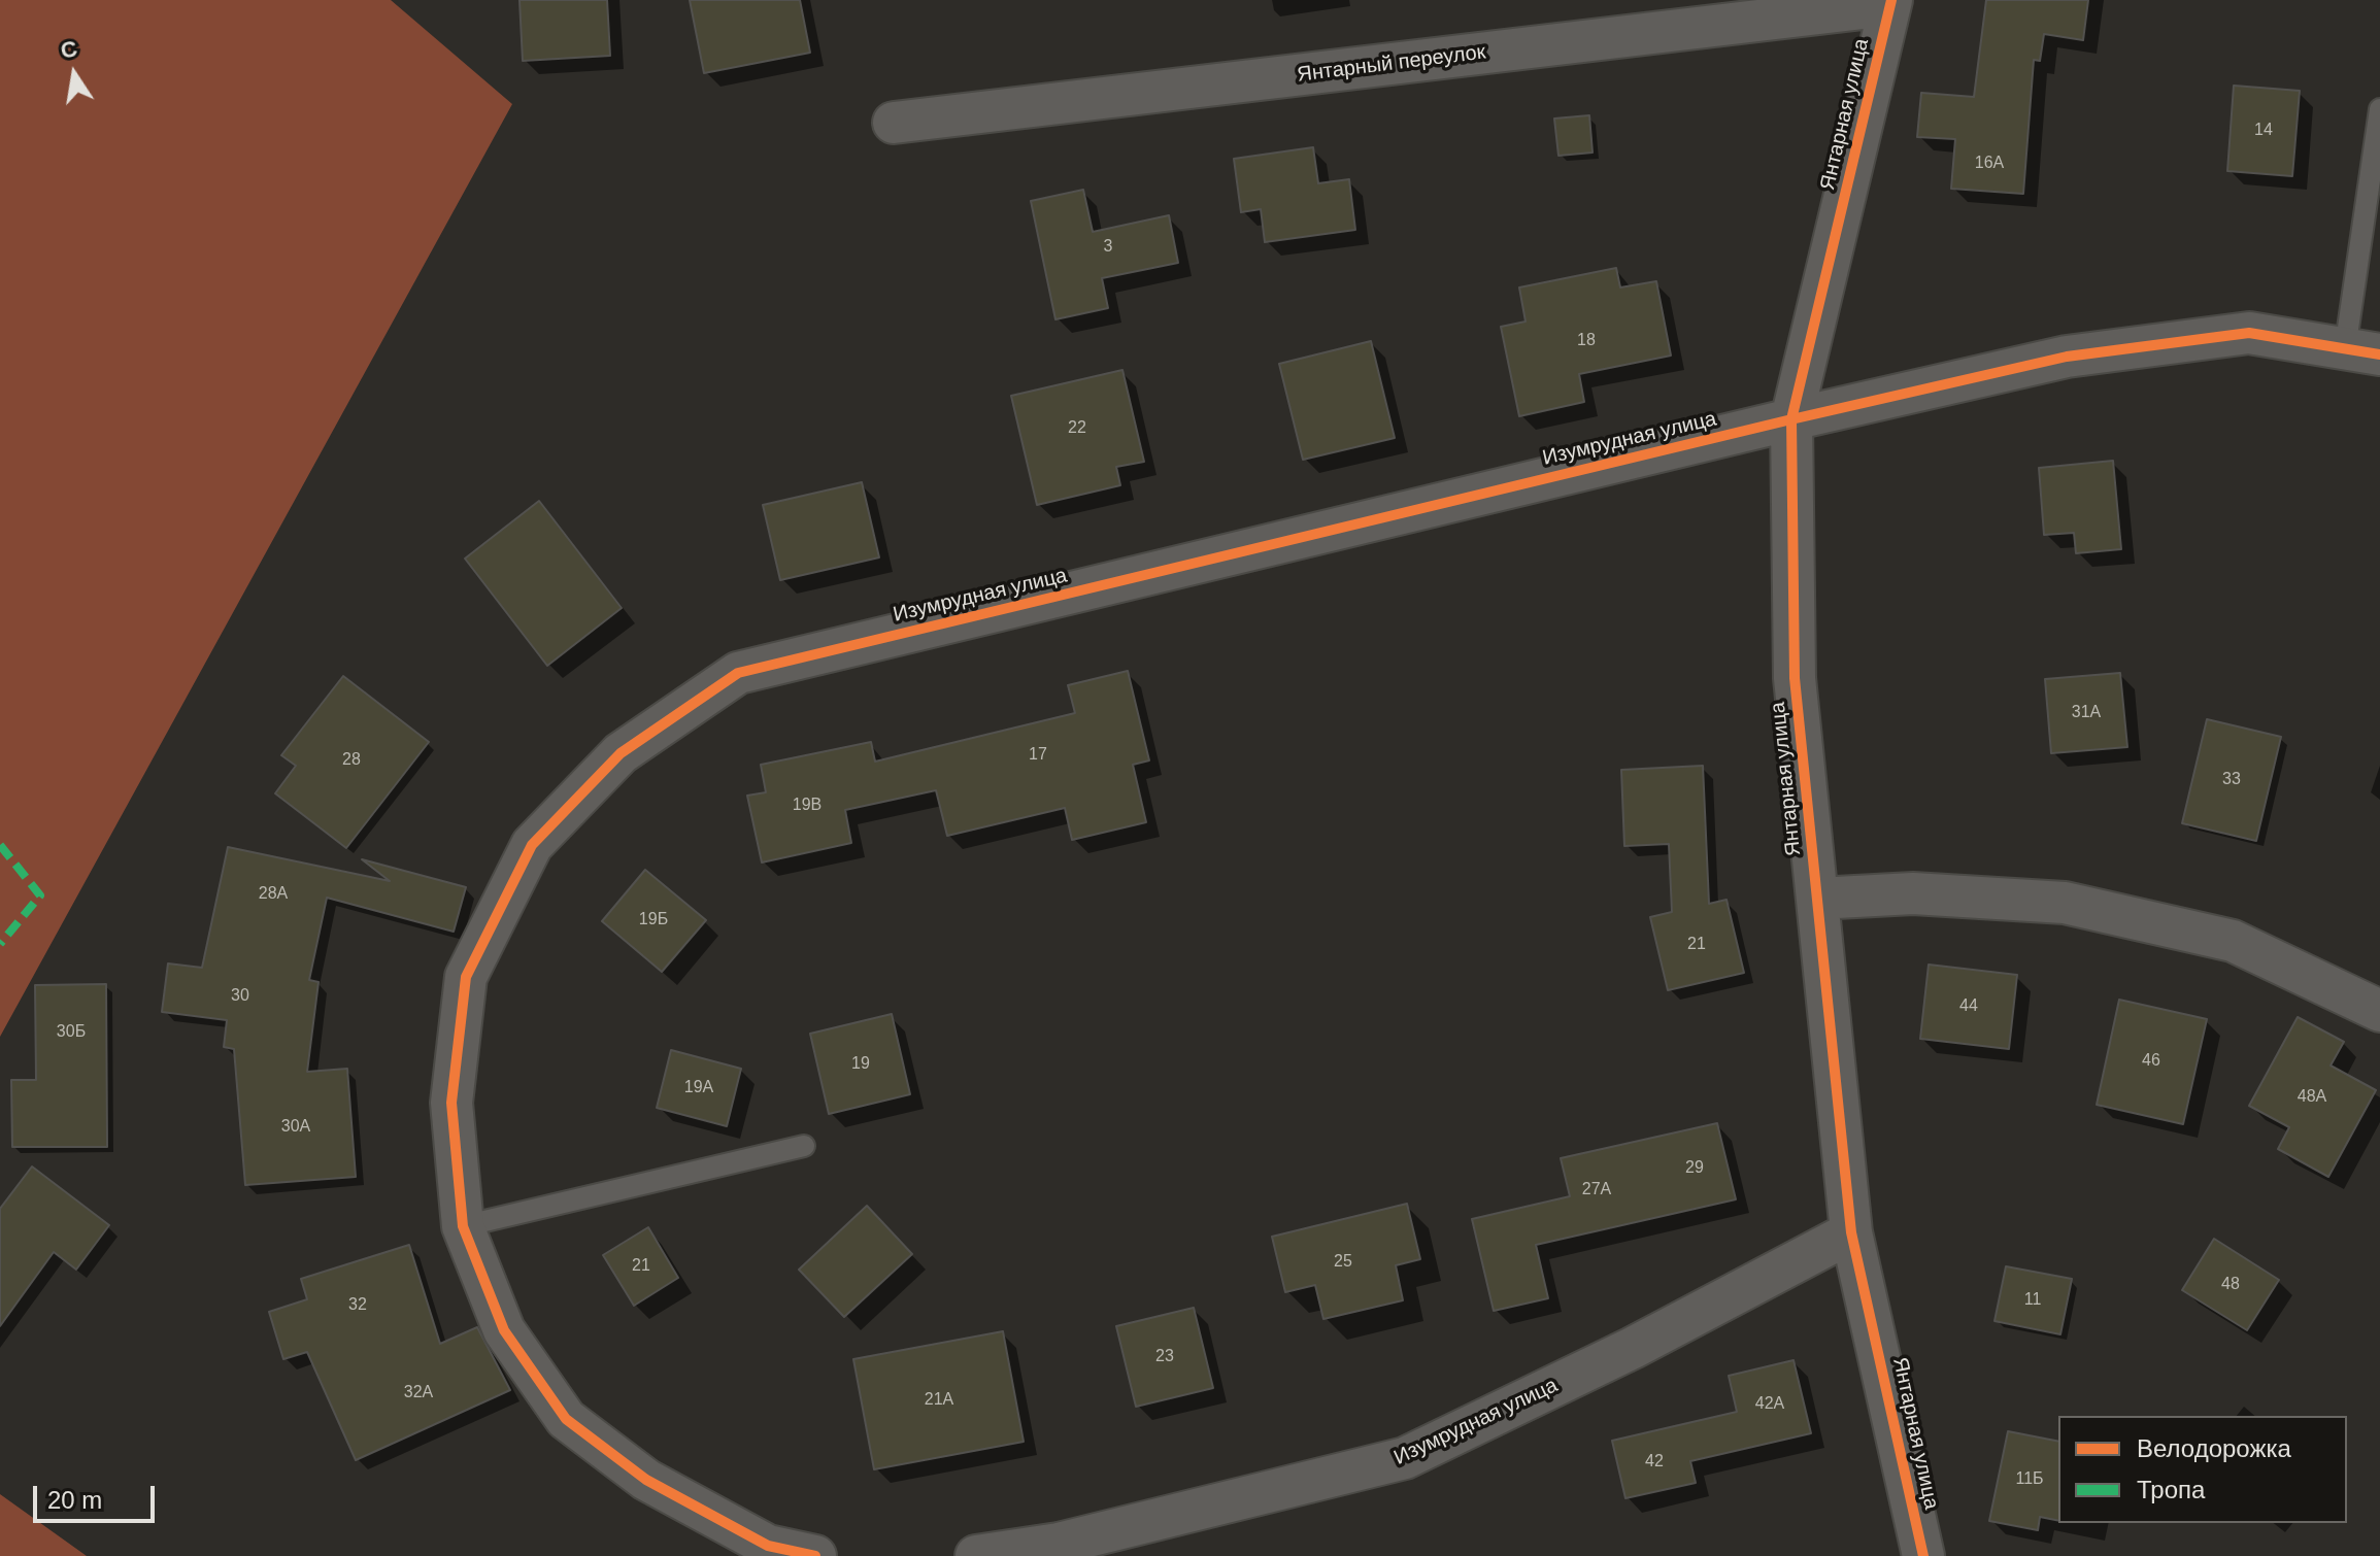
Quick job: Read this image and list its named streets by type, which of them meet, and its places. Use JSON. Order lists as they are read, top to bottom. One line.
{"streets":{"street":["Янтарный переулок","Янтарная улица","Изумрудная улица"]},"crossings":[["Янтарный переулок","Янтарная улица"],["Янтарная улица","Изумрудная улица"]],"house_numbers":["14","16А","3","18","22","31А","17","28","33","19В","28А","19Б","21","30","44","30Б","46","19","19А","48А","30А","29","27А","25","21","48","11","32","23","32А","21А","42А","42","11Б"],"legend":["Велодорожка","Тропа"],"scale_bar":"20 m","north":"top"}
